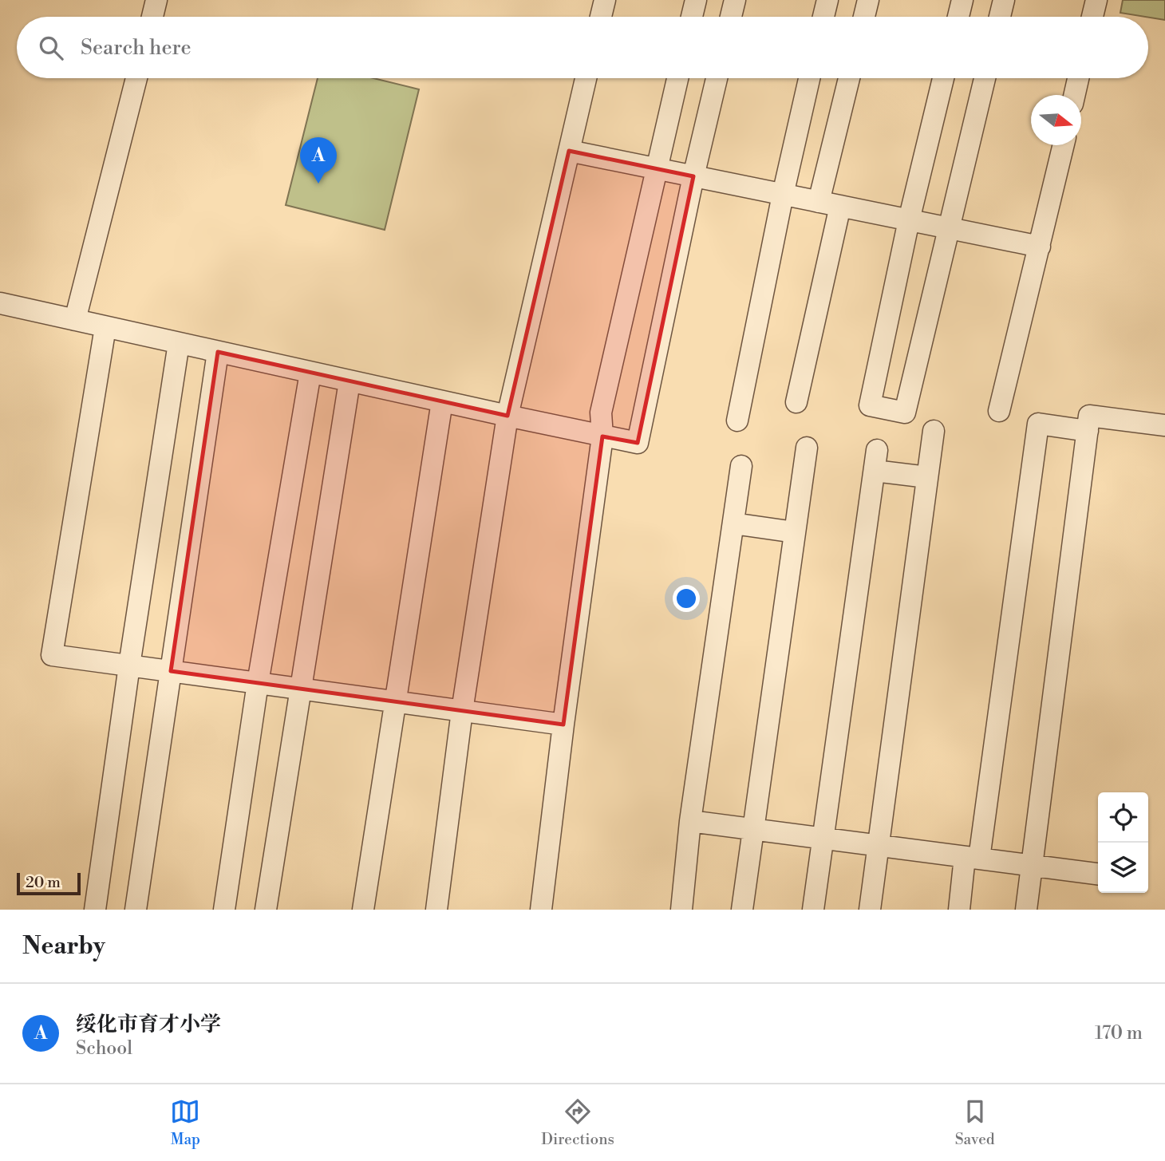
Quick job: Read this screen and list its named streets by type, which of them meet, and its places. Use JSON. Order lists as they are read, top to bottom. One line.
{"scale_bar":"20 m","north":"right","page":{"search":"Search here","pins":"A","scale":"20 m","heading":"Nearby","list":[{"mark":"A","name":"绥化市育才小学","note":"School","value":"170 m"}],"nav":["Map","Directions","Saved"]}}
